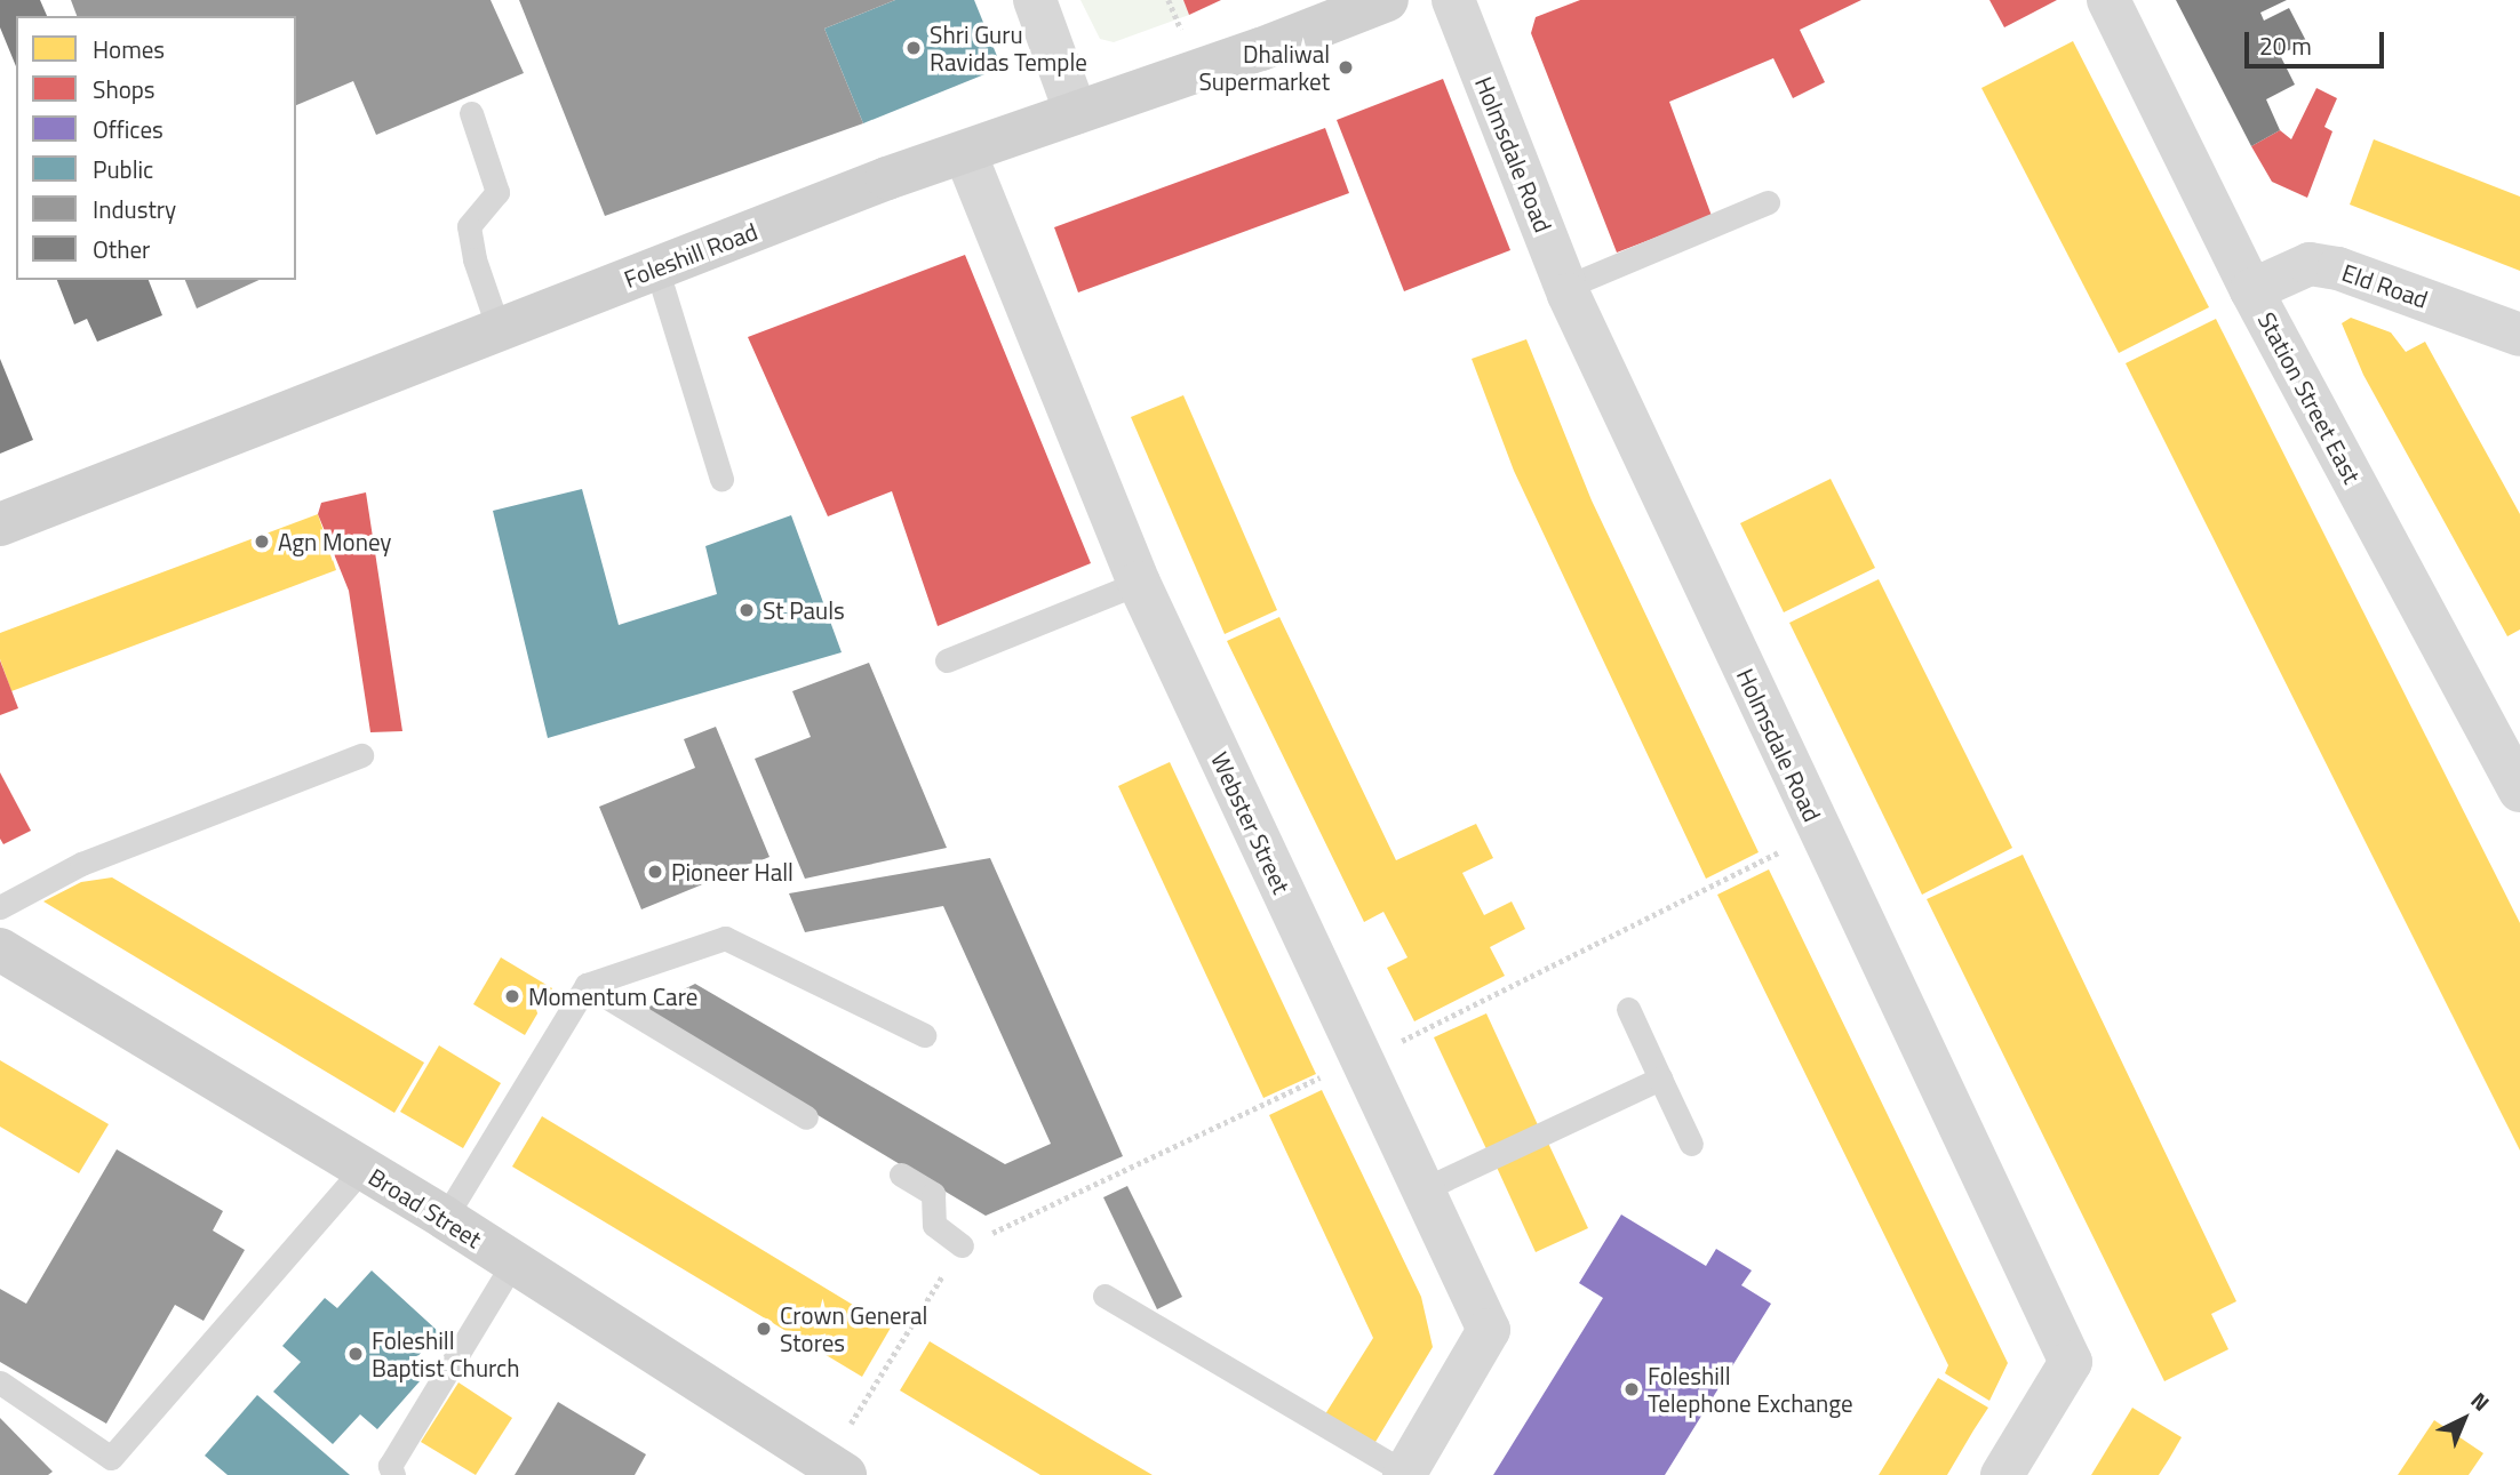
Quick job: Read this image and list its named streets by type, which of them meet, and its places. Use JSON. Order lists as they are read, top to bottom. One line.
{"streets":{"main road":["Foleshill Road","Broad Street"],"street":["Holmsdale Road","Eld Road","Station Street East","Webster Street"]},"crossings":[["Foleshill Road","Webster Street"],["Eld Road","Station Street East"]],"places":["Shri Guru Ravidas Temple","Dhaliwal Supermarket","Agn Money","St Pauls","Pioneer Hall","Momentum Care","Crown General Stores","Foleshill Baptist Church","Foleshill Telephone Exchange"],"legend":["Homes","Shops","Offices","Public","Industry","Other"],"scale_bar":"20 m","north":"top right"}
